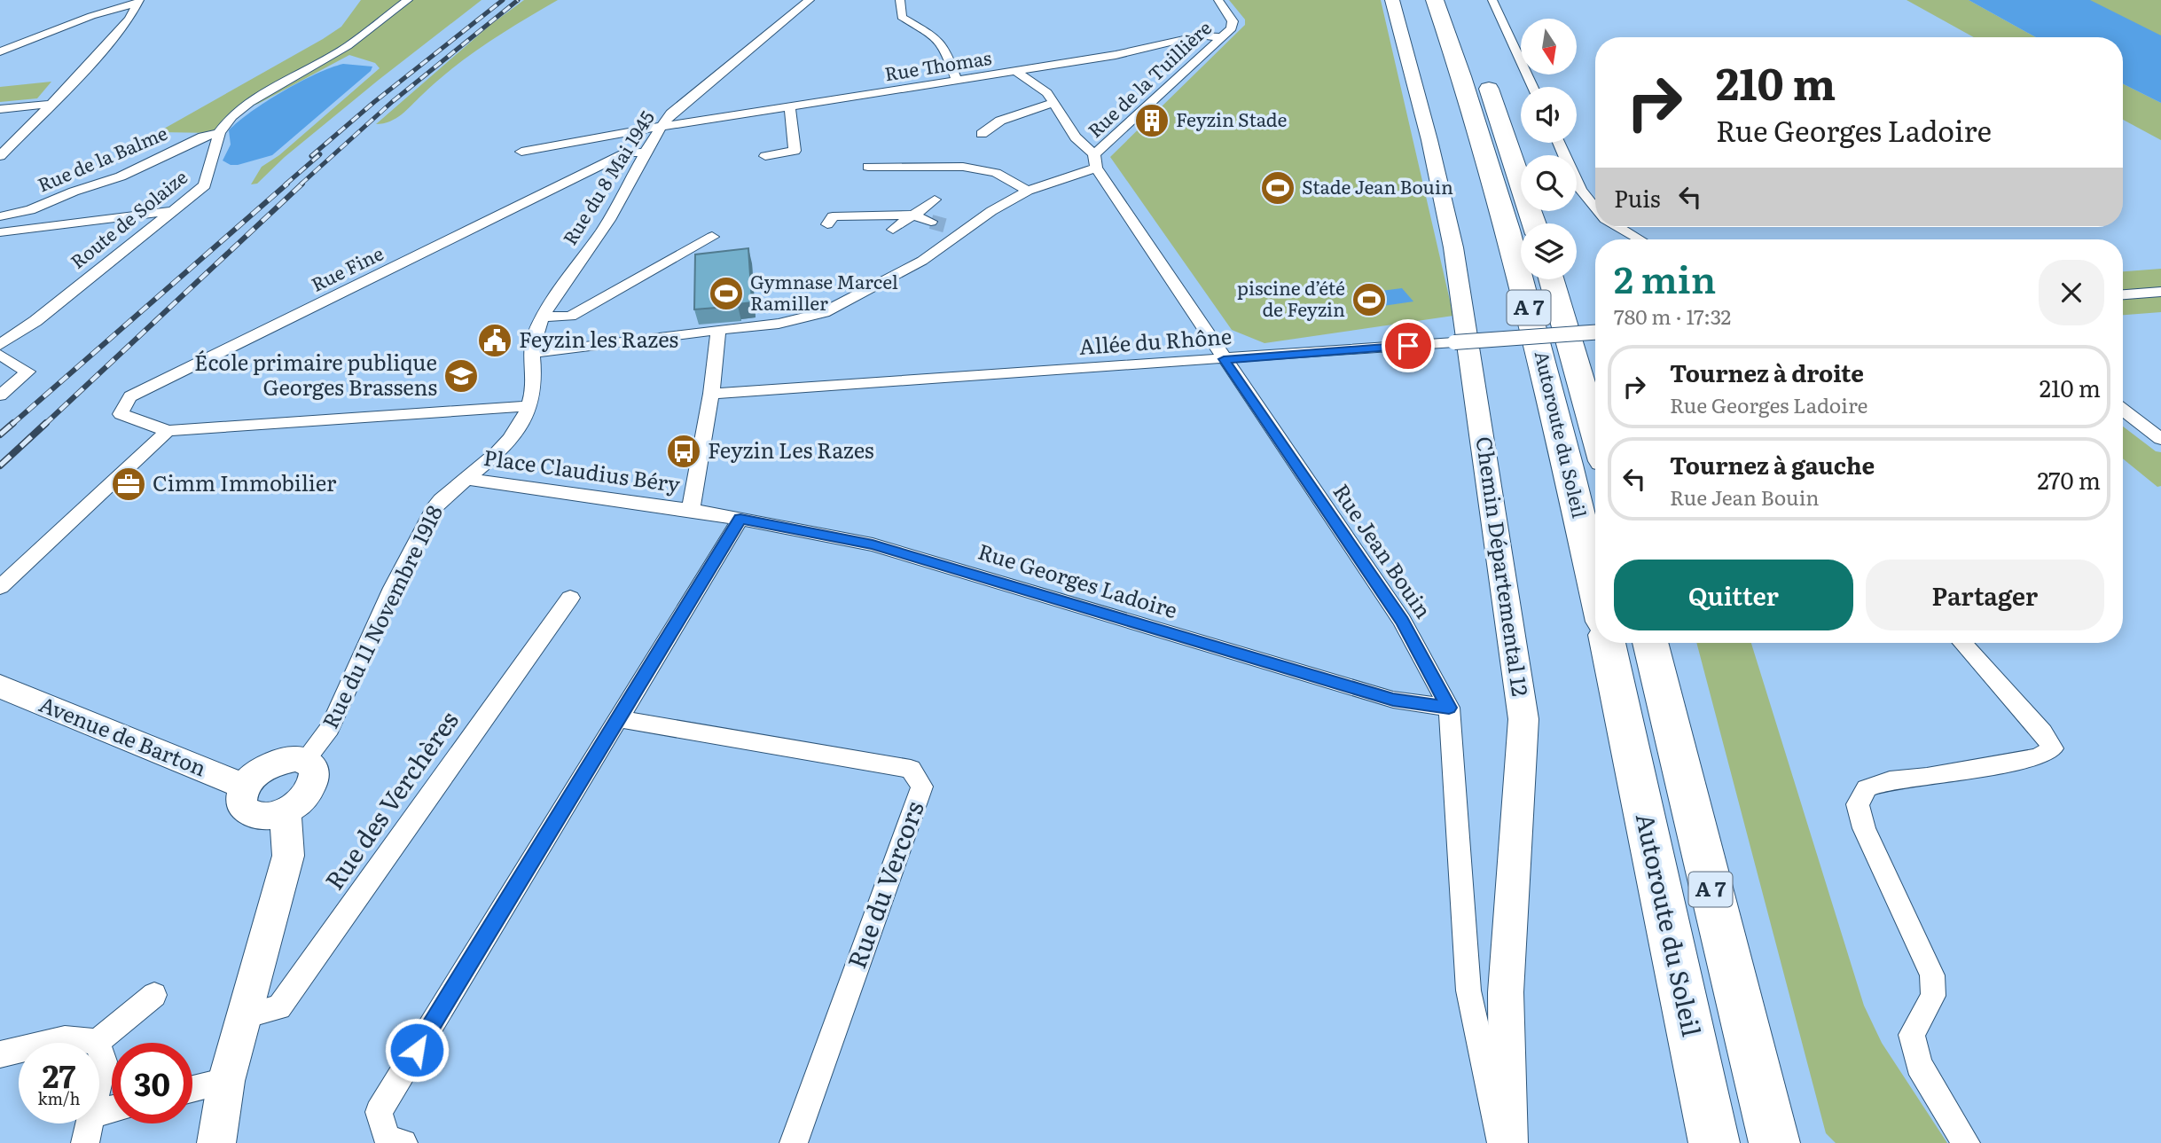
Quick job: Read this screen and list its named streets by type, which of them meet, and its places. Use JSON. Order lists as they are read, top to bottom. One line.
{"streets":{"highway":["A 7","Autoroute du Soleil"],"main road":["Chemin Départemental 12","Avenue de Barton"],"street":["Rue Thomas","Rue de la Tuillière","Rue de la Balme","Rue du 8 Mai 1945","Route de Solaize","Rue Fine","Allée du Rhône","Place Claudius Béry","Rue Jean Bouin","Rue Georges Ladoire","Rue du 11 Novembre 1918","Rue des Verchères","Rue du Vercors"]},"crossings":[["Rue Thomas","Rue de la Tuillière"],["Rue Thomas","Rue du 8 Mai 1945"],["Rue Thomas","Rue Jean Bouin"],["Rue de la Tuillière","Rue Jean Bouin"],["Rue de la Balme","Route de Solaize"],["Rue du 8 Mai 1945","Rue Fine"],["Rue du 8 Mai 1945","Place Claudius Béry"],["Allée du Rhône","Place Claudius Béry"],["Allée du Rhône","Rue Jean Bouin"],["Place Claudius Béry","Rue Georges Ladoire"],["Place Claudius Béry","Rue du 11 Novembre 1918"],["Rue Jean Bouin","Rue Georges Ladoire"],["Rue du 11 Novembre 1918","Avenue de Barton"]],"places":{"building":["Feyzin Stade"],"sports":["Stade Jean Bouin","Gymnase Marcel Ramiller","piscine d’été de Feyzin"],"public building":["Feyzin les Razes"],"school or university":["École primaire publique Georges Brassens"],"bus stop":["Feyzin Les Razes"],"office":["Cimm Immobilier"]},"north":"bottom","page":{"turn":["210 m","Rue Georges Ladoire"],"then":"Puis","heading":["2 min","780 m · 17:32"],"list":[{"name":"Tournez à droite","note":"Rue Georges Ladoire","value":"210 m"},{"name":"Tournez à gauche","note":"Rue Jean Bouin","value":"270 m"}],"buttons":["Quitter","Partager"],"speed":"27 km/h","limit":"30"}}
